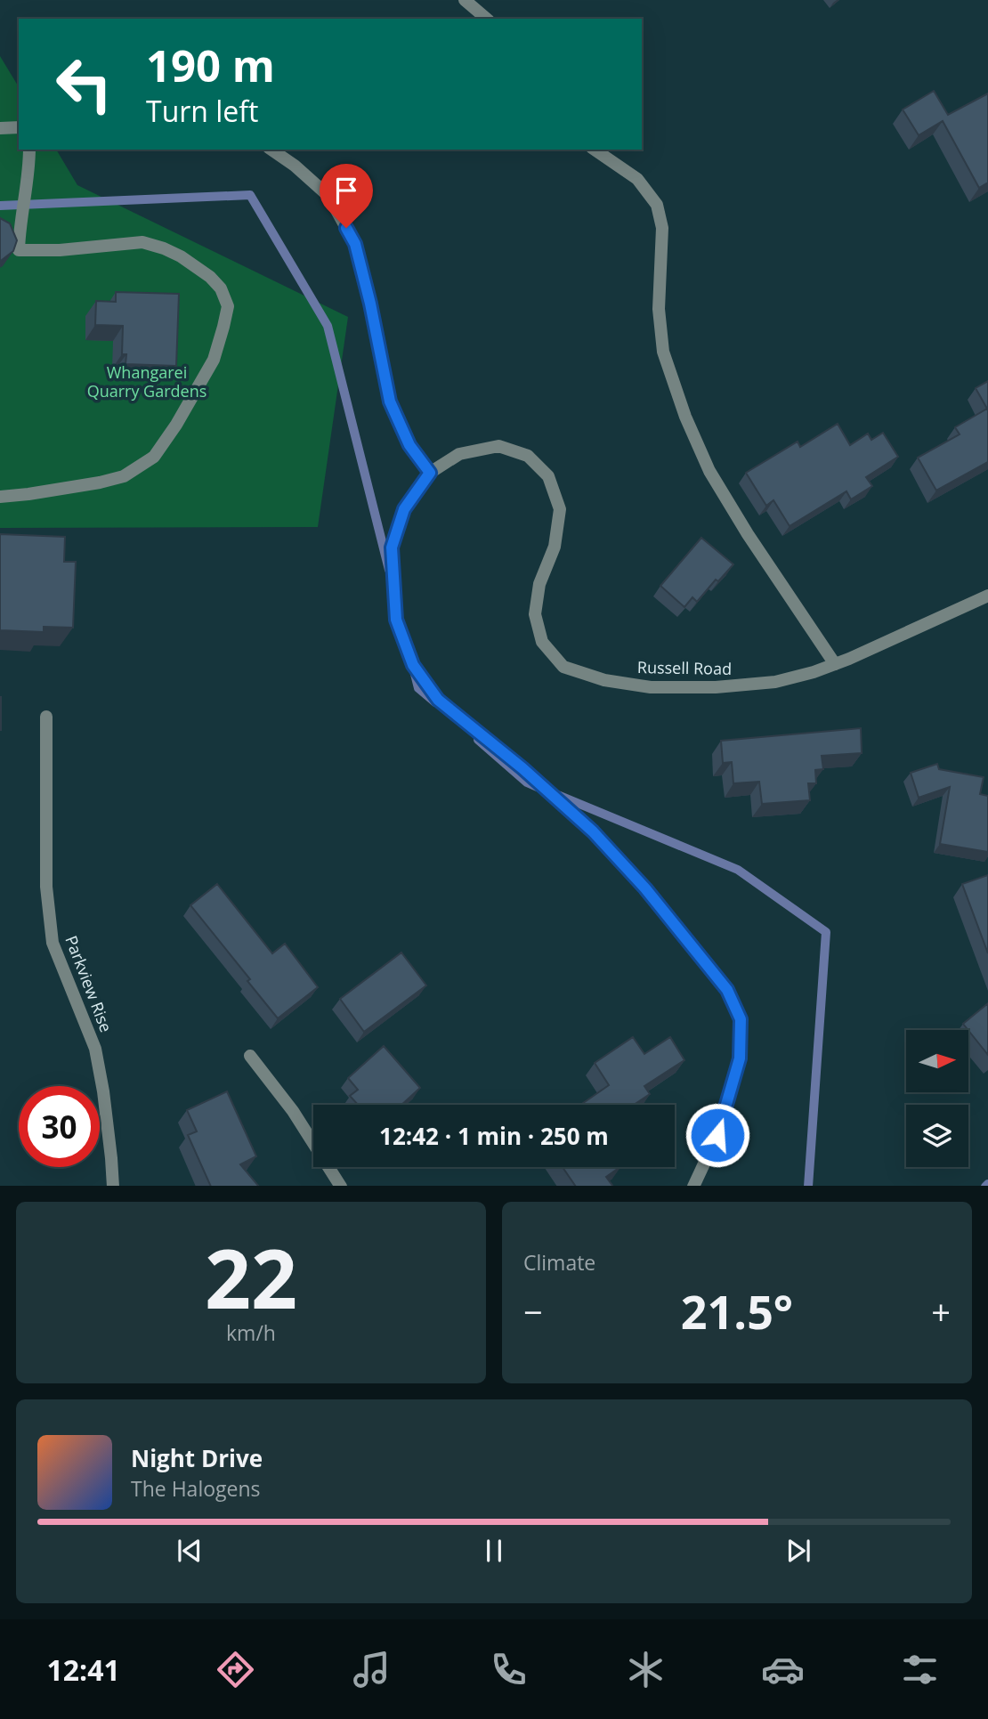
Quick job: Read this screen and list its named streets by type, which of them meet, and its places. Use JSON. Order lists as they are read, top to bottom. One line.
{"streets":{"street":["Russell Road","Parkview Rise"]},"parks":["Whangarei Quarry Gardens"],"north":"right","page":{"turn":["190 m","Turn left"],"limit":"30","trip":"12:42 · 1 min · 250 m","tile":[["22","km/h"],"Climate"],"heat":["−","21.5°","+"],"song":["Night Drive","The Halogens"],"tabs":"12:41"}}
